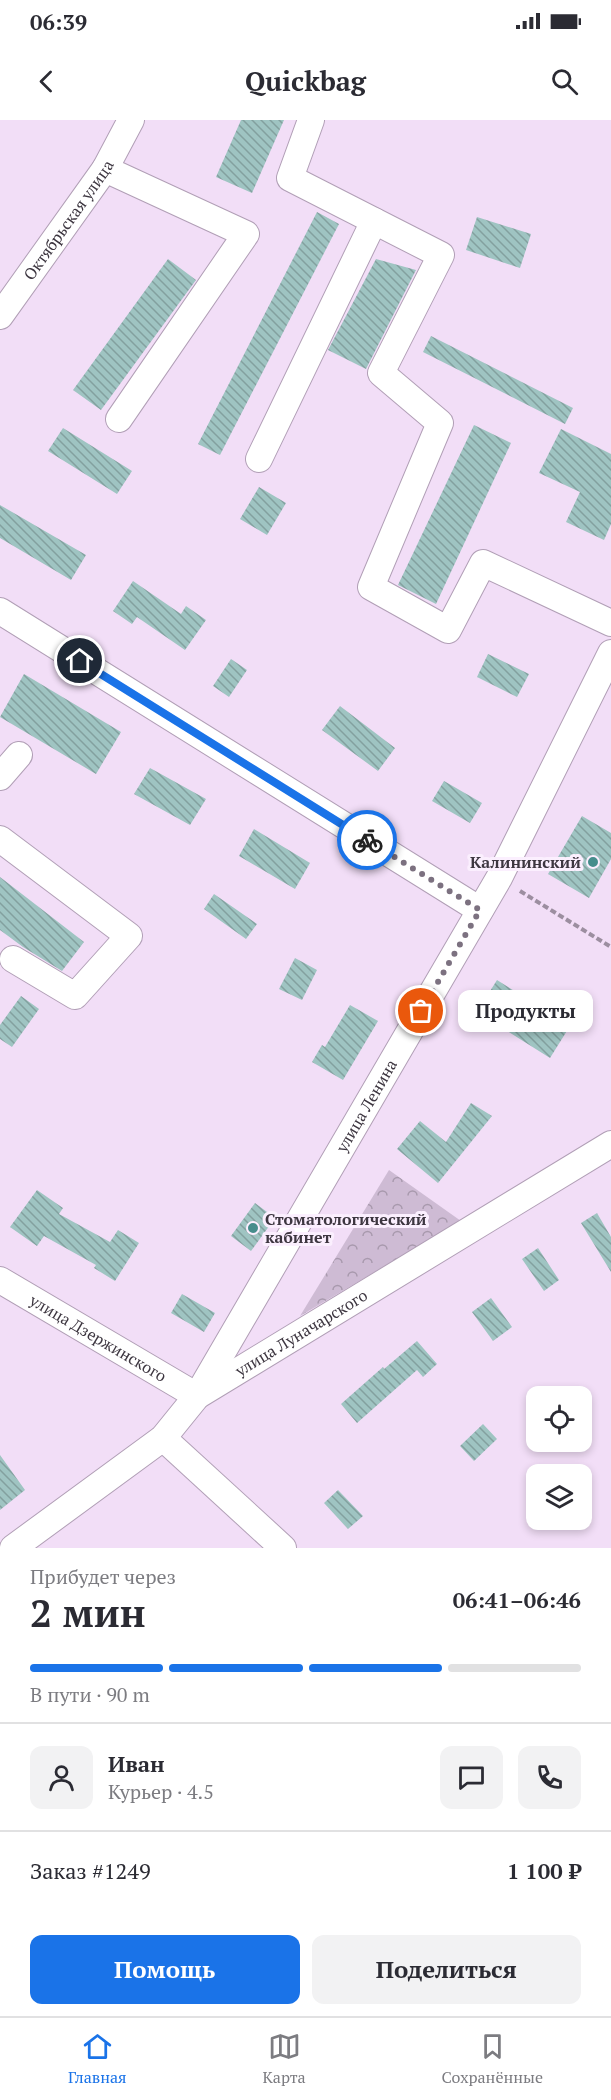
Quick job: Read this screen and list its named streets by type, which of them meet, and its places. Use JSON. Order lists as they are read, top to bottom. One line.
{"streets":{"street":["Октябрьская улица","улица Ленина","улица Луначарского","улица Дзержинского"]},"crossings":[["улица Ленина","улица Луначарского"],["улица Ленина","улица Дзержинского"],["улица Луначарского","улица Дзержинского"]],"places":["Калининский","Продукты","Стоматологический кабинет"],"page":{"status":"06:39","header":"Quickbag","bubble":"Продукты","heading":["2 мин","Прибудет через","06:41–06:46"],"panel":["Иван","Курьер · 4.5","Заказ #1249","1 100 ₽"],"bar":"В пути · 90 m","buttons":["Помощь","Поделиться"],"tabs":["Главная","Карта","Сохранённые"]}}
